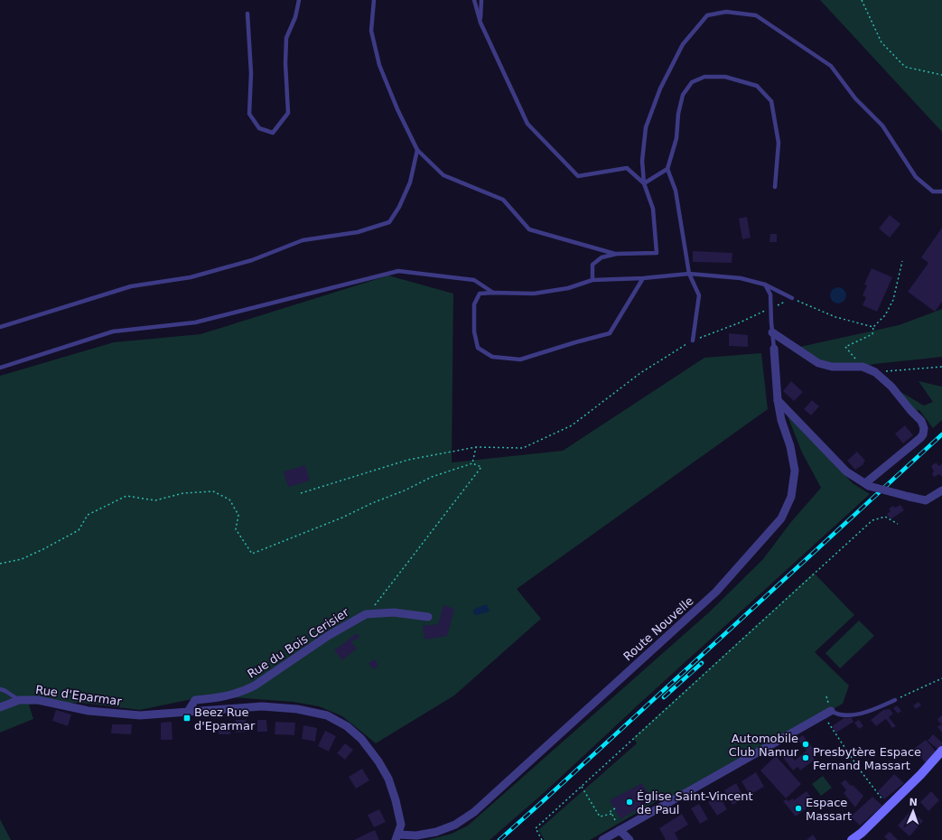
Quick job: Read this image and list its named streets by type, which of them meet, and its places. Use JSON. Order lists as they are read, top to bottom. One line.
{"streets":{"street":["Route Nouvelle","Rue du Bois Cerisier","Rue d'Eparmar"]},"crossings":[["Route Nouvelle","Rue d'Eparmar"],["Rue du Bois Cerisier","Rue d'Eparmar"]],"places":{"transit":["Beez Rue d'Eparmar"],"other":["Automobile Club Namur","Presbytère Espace Fernand Massart","Église Saint-Vincent de Paul","Espace Massart"]},"north":"top"}
